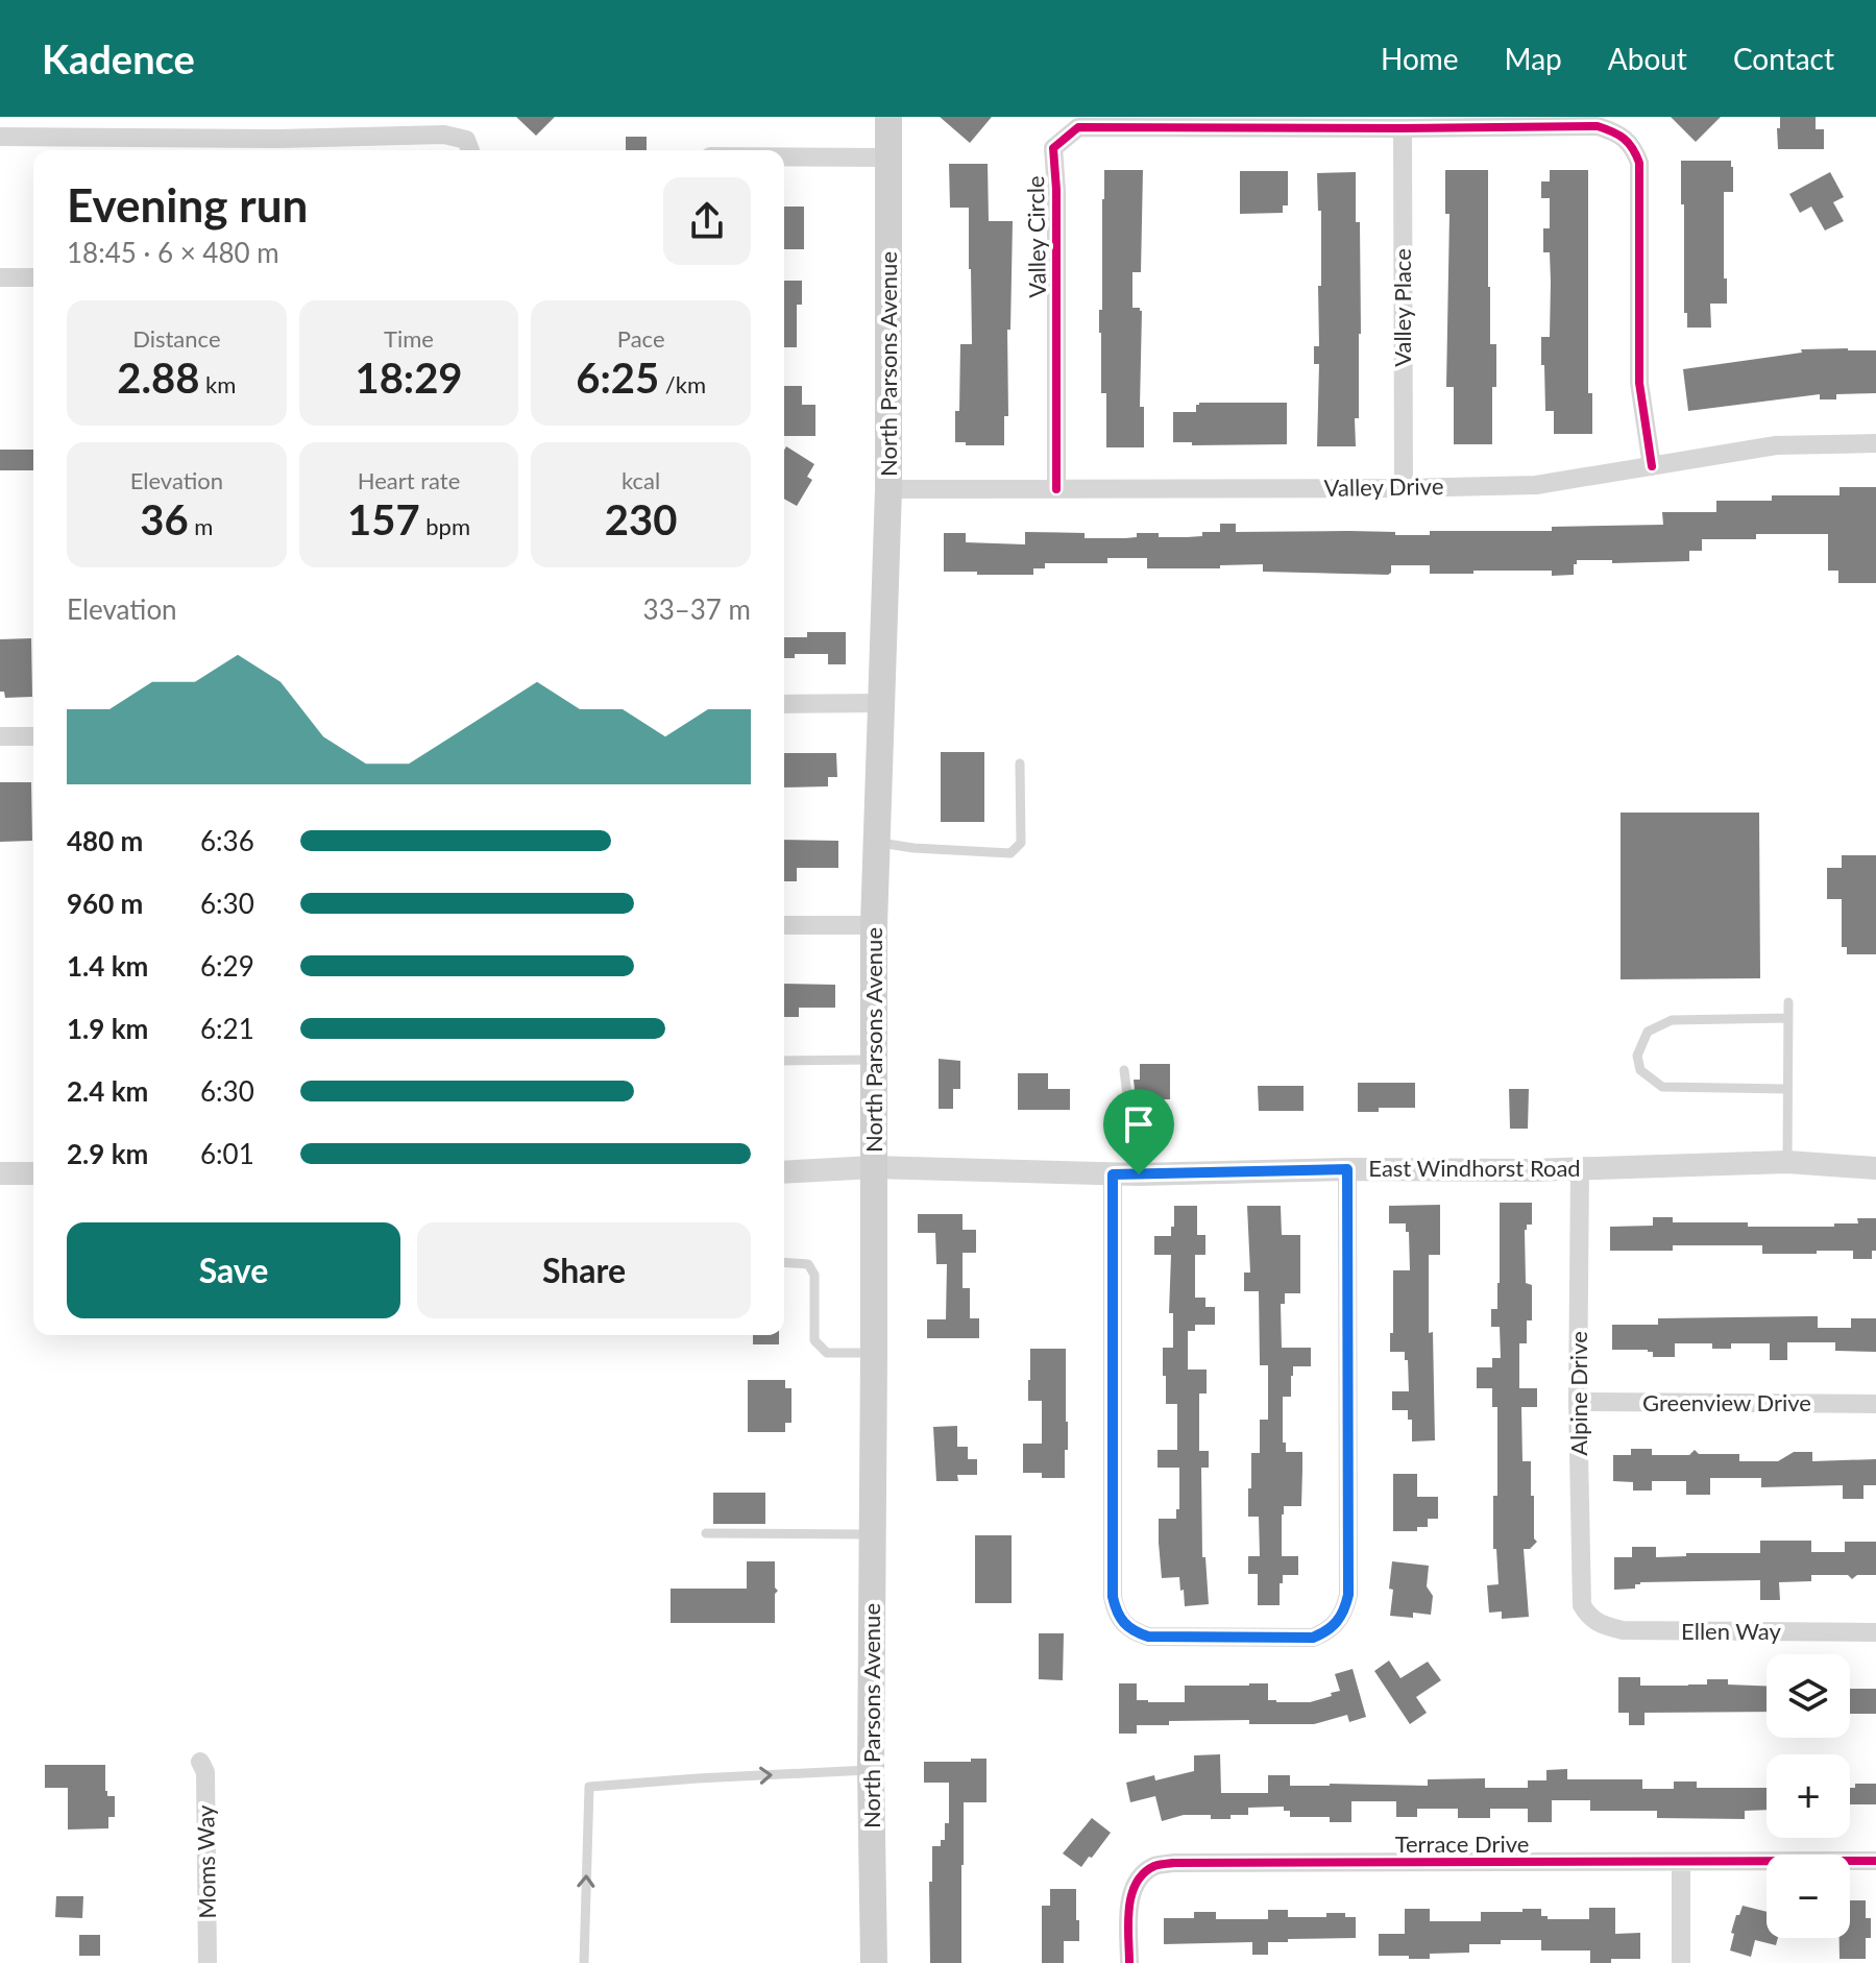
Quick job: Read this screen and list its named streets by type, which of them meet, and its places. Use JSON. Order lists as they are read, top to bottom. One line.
{"streets":{"main road":["North Parsons Avenue"],"street":["Valley Circle","Valley Place","Valley Drive","East Windhorst Road","Alpine Drive","Greenview Drive","Ellen Way","Terrace Drive","Moms Way"]},"crossings":[["Valley Circle","Valley Place"],["Valley Circle","Valley Drive"],["Valley Place","Valley Drive"],["North Parsons Avenue","Valley Drive"],["North Parsons Avenue","East Windhorst Road"],["East Windhorst Road","Alpine Drive"],["Alpine Drive","Greenview Drive"],["Alpine Drive","Ellen Way"]],"page":{"header":"Kadence","nav":["Home","Map","About","Contact"],"heading":["Evening run","18:45 · 6 × 480 m"],"stats":[["Distance","2.88 km"],["Time","18:29"],["Pace","6:25 /km"],["Elevation","36 m"],["Heart rate","157 bpm"],["kcal","230"]],"chart":["Elevation","33–37 m"],"list":[{"name":"480 m","note":"6:36"},{"name":"960 m","note":"6:30"},{"name":"1.4 km","note":"6:29"},{"name":"1.9 km","note":"6:21"},{"name":"2.4 km","note":"6:30"},{"name":"2.9 km","note":"6:01"}],"buttons":["Save","Share"],"map_buttons":["+","−"]}}
